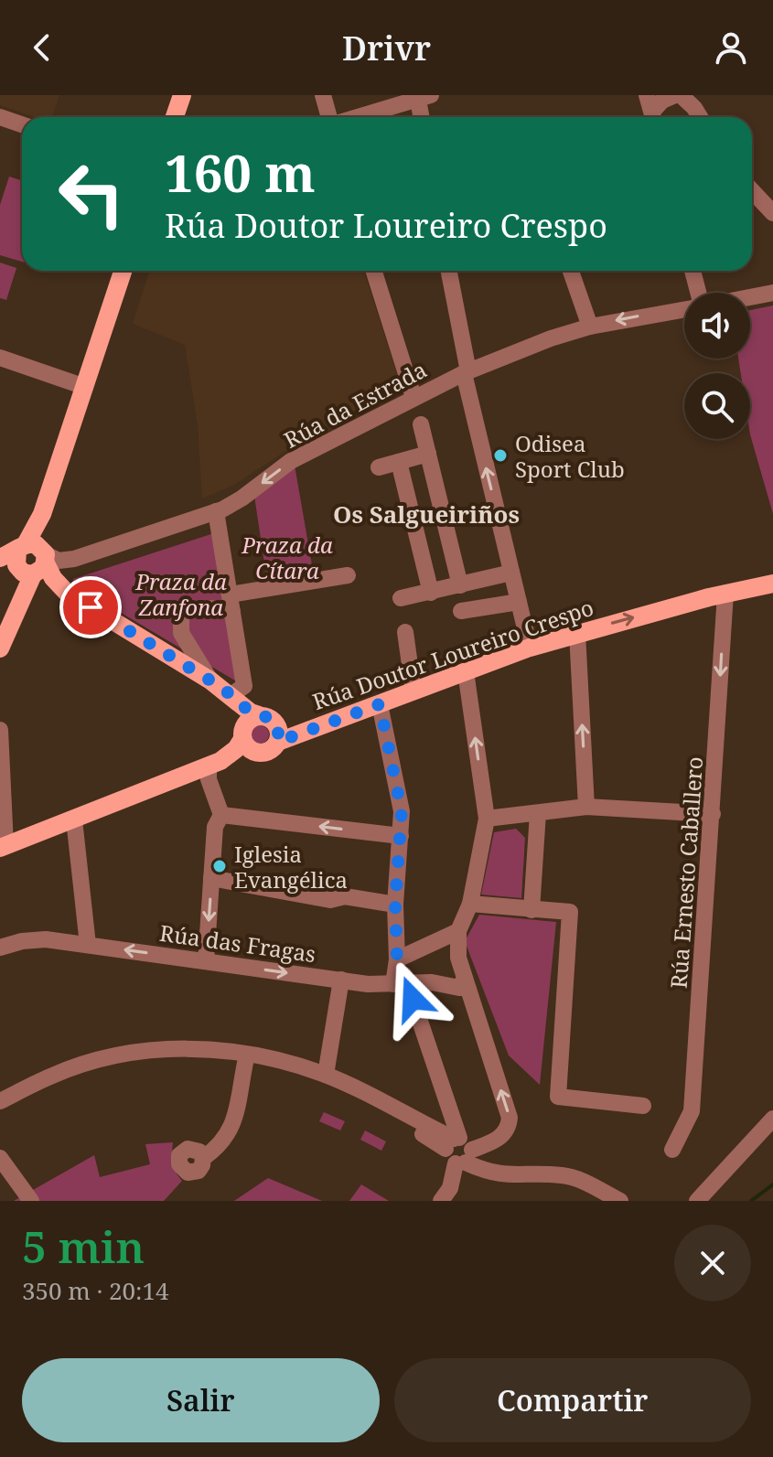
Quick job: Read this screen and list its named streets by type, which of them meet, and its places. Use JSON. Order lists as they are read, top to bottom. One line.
{"streets":{"main road":["Rúa Doutor Loureiro Crespo"],"street":["Rúa da Estrada","Rúa Ernesto Caballero","Rúa das Fragas"]},"crossings":[["Rúa Doutor Loureiro Crespo","Rúa Ernesto Caballero"]],"districts":["Os Salgueiriños"],"parks":["Praza da Cítara","Praza da Zanfona"],"places":["Odisea Sport Club","Iglesia Evangélica"],"page":{"header":"Drivr","turn":["160 m","Rúa Doutor Loureiro Crespo"],"heading":["5 min","350 m · 20:14"],"buttons":["Salir","Compartir"]}}
